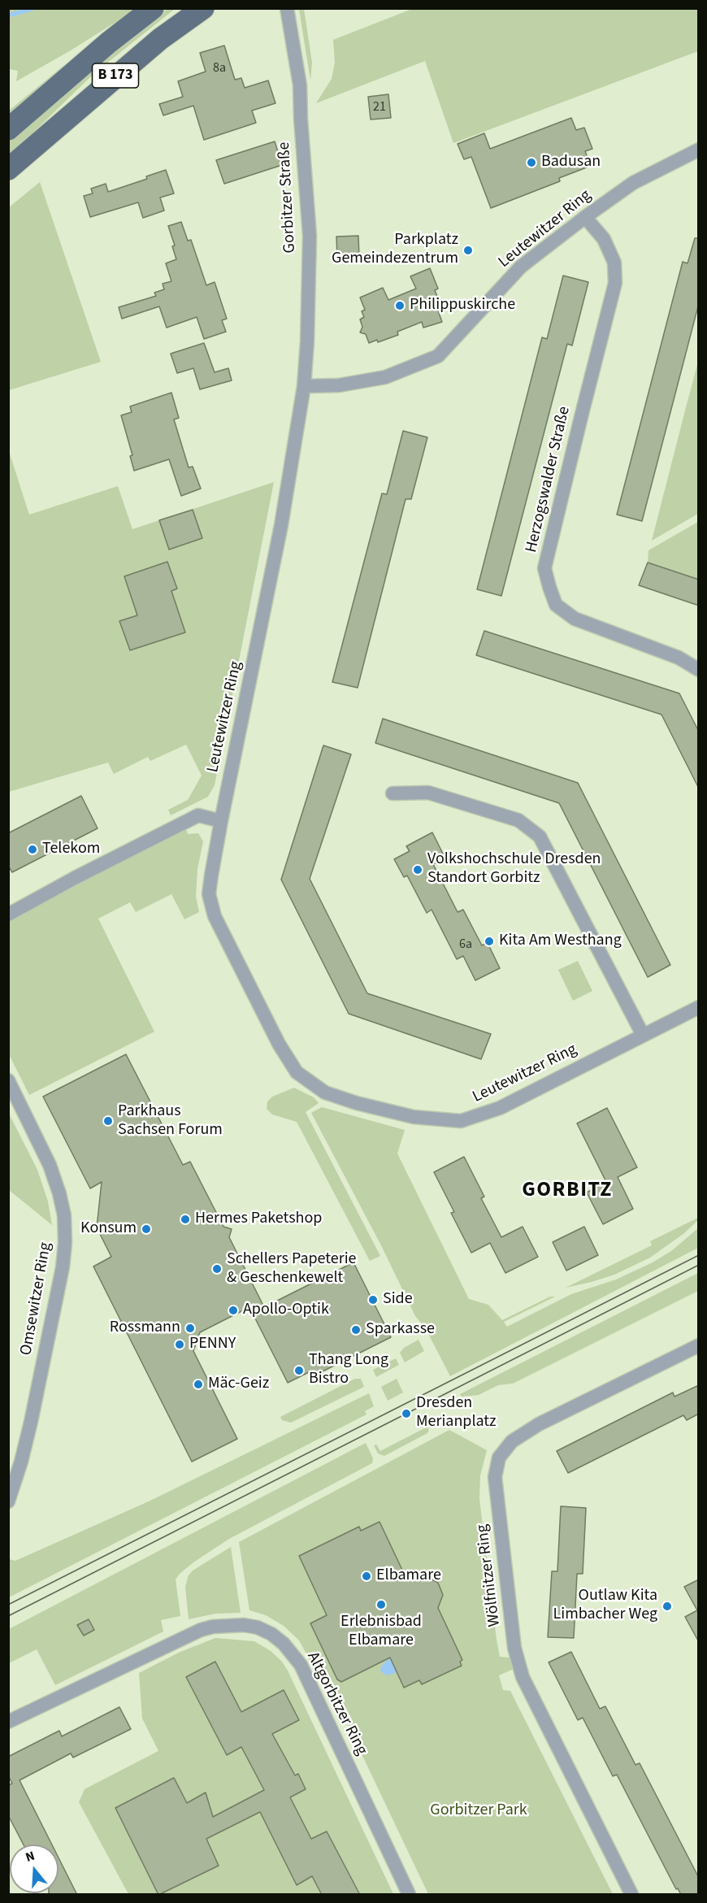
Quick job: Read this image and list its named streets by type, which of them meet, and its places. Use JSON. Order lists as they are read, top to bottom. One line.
{"streets":{"main road":["B 173"],"street":["Gorbitzer Straße","Leutewitzer Ring","Herzogswalder Straße","Omsewitzer Ring","Wölfnitzer Ring","Altgorbitzer Ring"]},"crossings":[["Gorbitzer Straße","Leutewitzer Ring"],["Leutewitzer Ring","Herzogswalder Straße"]],"districts":["GORBITZ"],"parks":["Gorbitzer Park"],"places":["Badusan","Parkplatz Gemeindezentrum","Philippuskirche","Telekom","Volkshochschule Dresden Standort Gorbitz","Kita Am Westhang","Parkhaus Sachsen Forum","Hermes Paketshop","Konsum","Schellers Papeterie & Geschenkewelt","Side","Apollo-Optik","Rossmann","Sparkasse","PENNY","Thang Long Bistro","Mäc-Geiz","Dresden Merianplatz","Elbamare","Erlebnisbad Elbamare","Outlaw Kita Limbacher Weg"],"house_numbers":["8a","21","6a"],"north":"top"}
